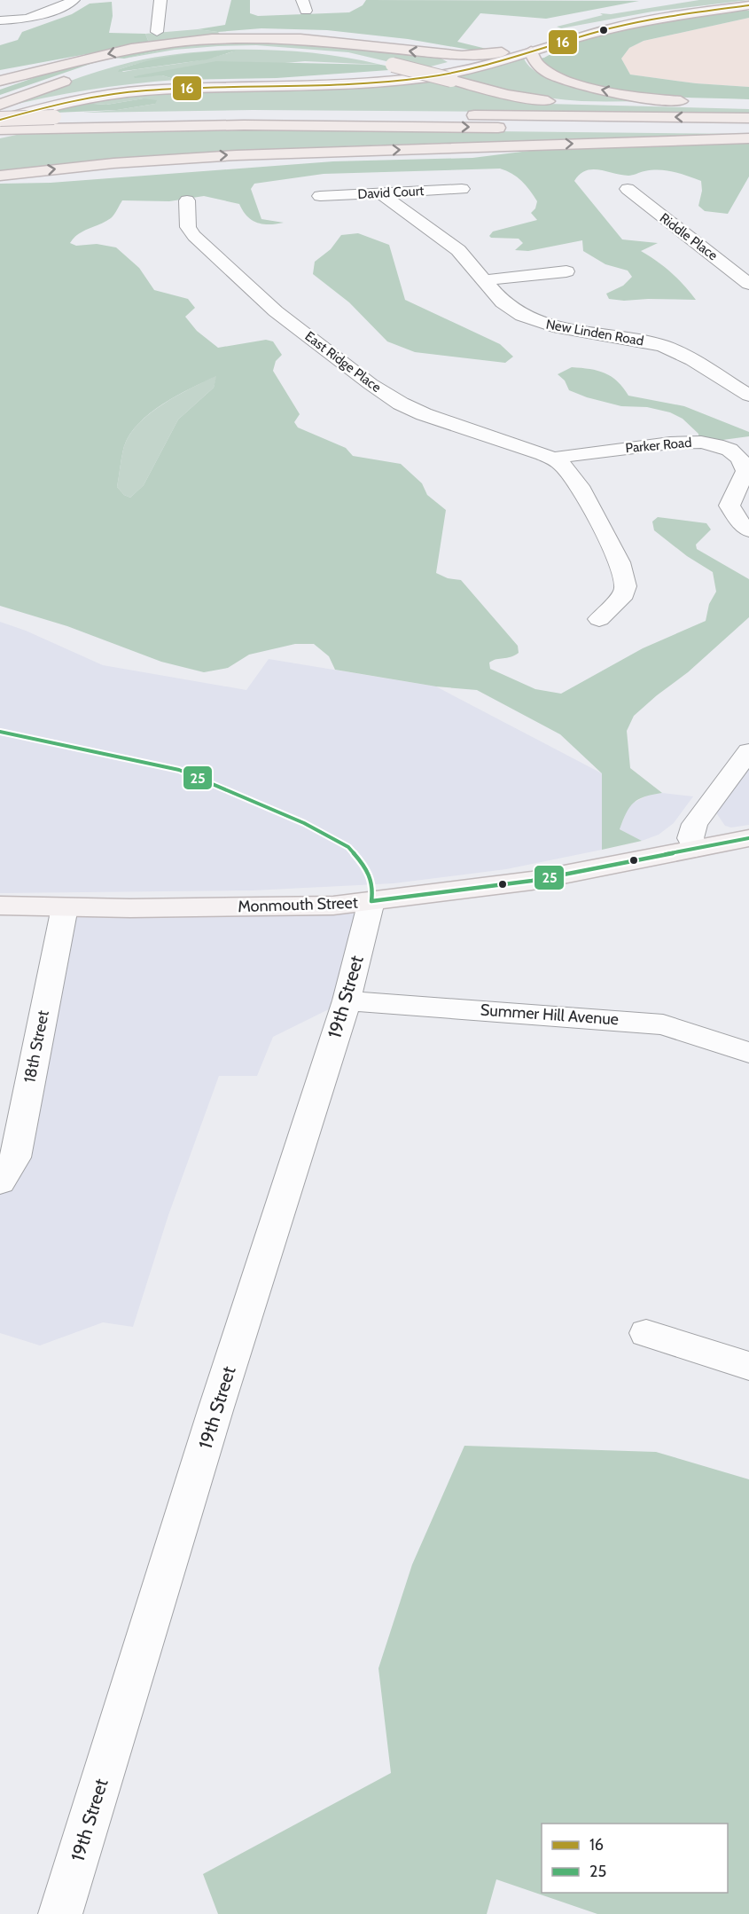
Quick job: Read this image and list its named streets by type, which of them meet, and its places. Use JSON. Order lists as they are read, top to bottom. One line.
{"streets":{"main road":["Monmouth Street"],"street":["David Court","Riddle Place","New Linden Road","East Ridge Place","Parker Road","19th Street","Summer Hill Avenue","18th Street"]},"crossings":[["David Court","New Linden Road"],["East Ridge Place","Parker Road"],["Monmouth Street","19th Street"],["Monmouth Street","18th Street"],["19th Street","Summer Hill Avenue"]],"lines":["transit line 16","transit line 25"],"legend":["16","25"]}
